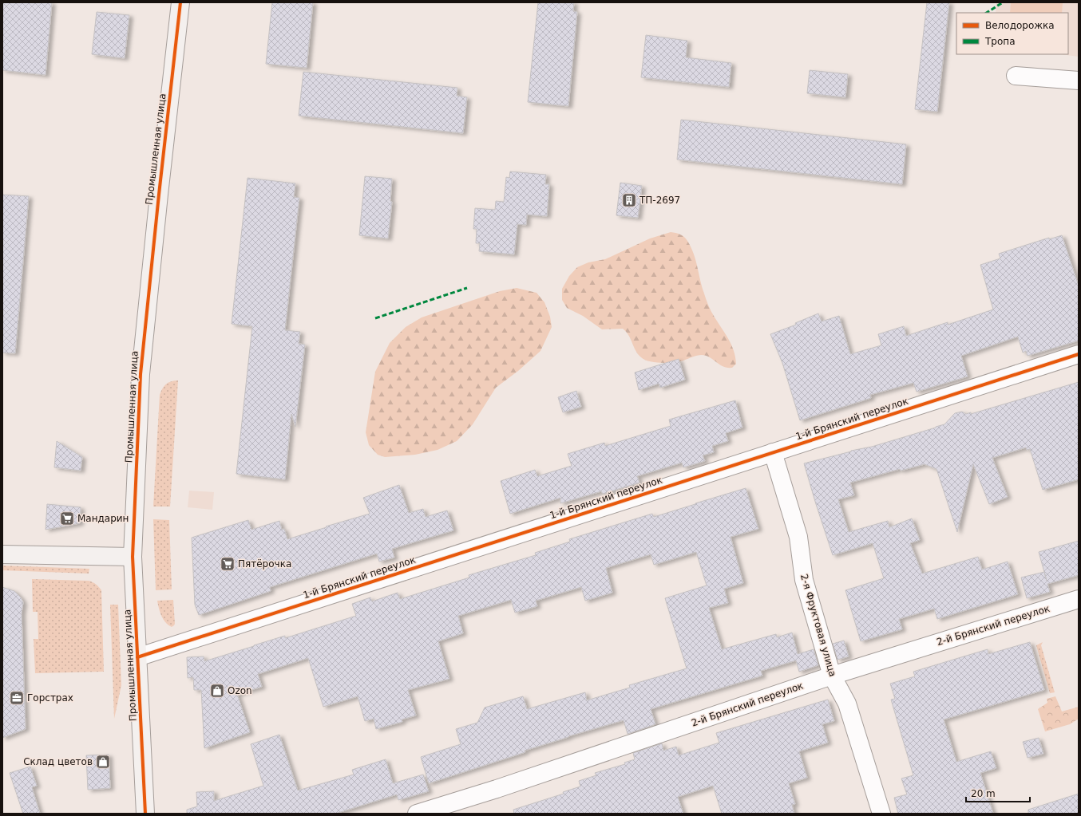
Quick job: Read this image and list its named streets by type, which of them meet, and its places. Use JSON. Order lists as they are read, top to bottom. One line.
{"streets":{"street":["Промышленная улица","1-й Брянский переулок","2-я Фруктовая улица","2-й Брянский переулок"]},"crossings":[["Промышленная улица","1-й Брянский переулок"],["1-й Брянский переулок","2-я Фруктовая улица"],["2-я Фруктовая улица","2-й Брянский переулок"]],"places":{"building":["ТП-2697"],"supermarket":["Мандарин","Пятёрочка"],"shop":["Ozon","Склад цветов"],"office":["Горстрах"]},"legend":["Велодорожка","Тропа"],"scale_bar":"20 m"}
